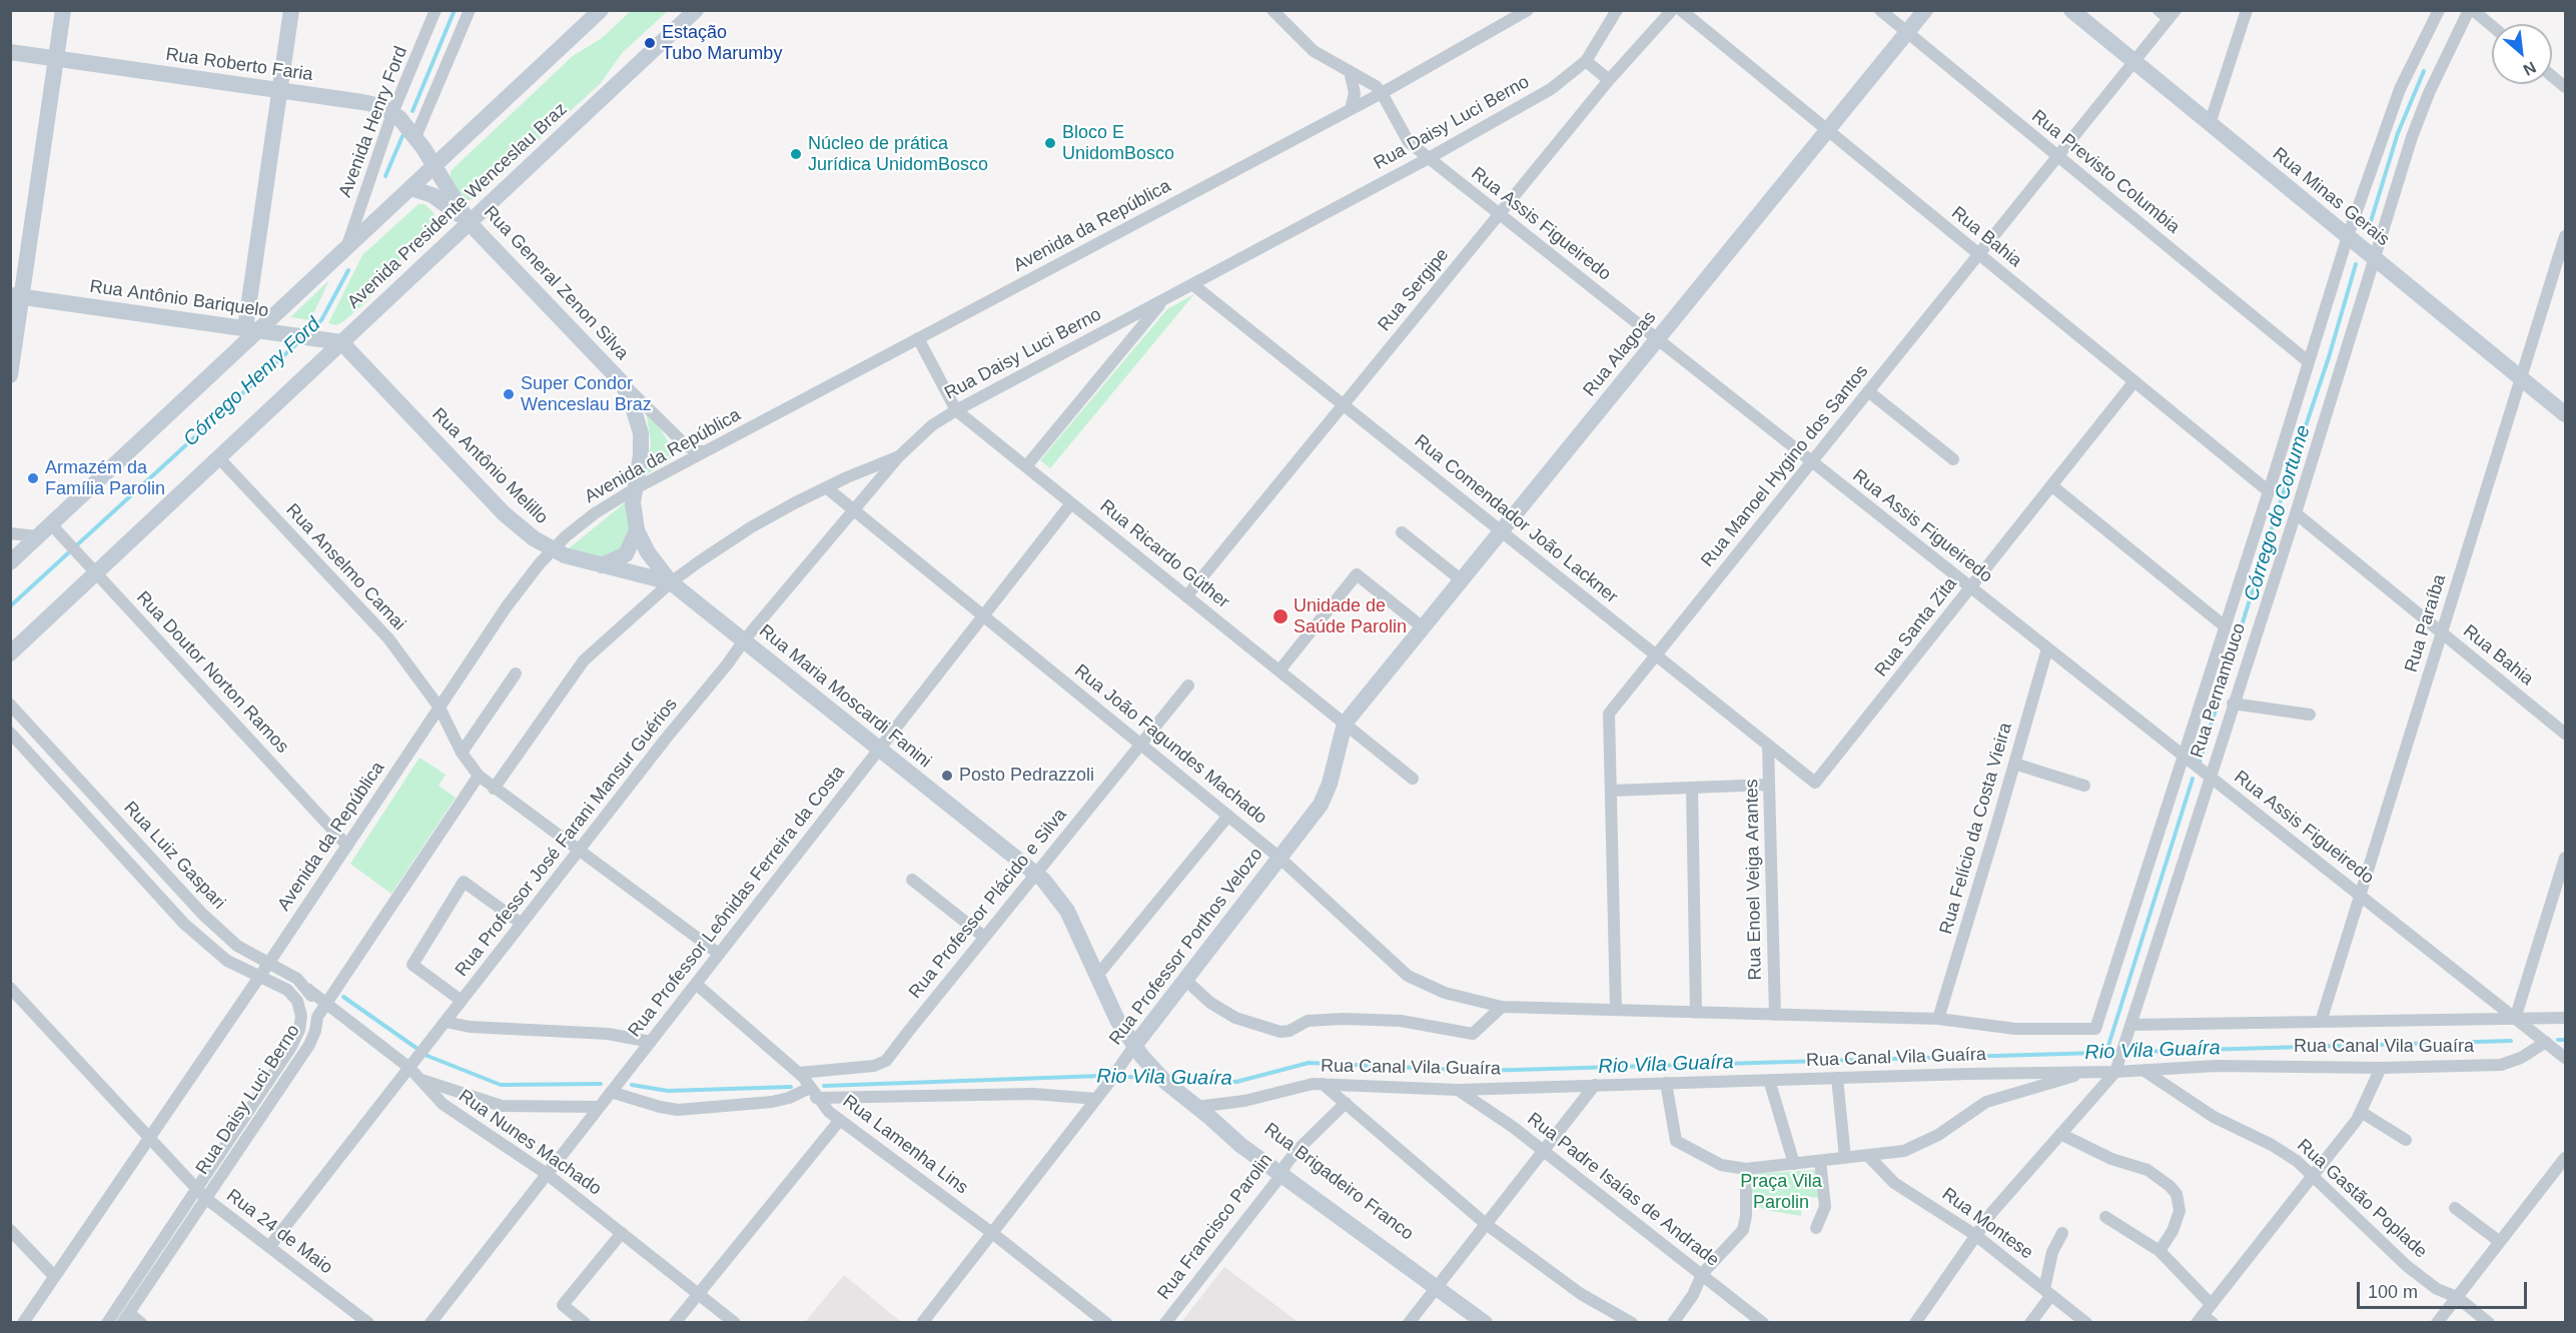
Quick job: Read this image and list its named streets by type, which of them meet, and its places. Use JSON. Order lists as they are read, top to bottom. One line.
{"streets":{"main road":["Rua Roberto Faria","Rua Minas Gerais","Avenida Presidente Wenceslau Braz","Rua General Zenon Silva","Rua Antônio Bariquelo","Rua Alagoas","Rua Antônio Melillo","Rua Maria Moscardi Fanini","Rua Professor Porthos Velozo","Rua Brigadeiro Franco"],"street":["Avenida Henry Ford","Rua Daisy Luci Berno","Rua Previsto Columbia","Rua Assis Figueiredo","Avenida da República","Rua Bahia","Rua Sergipe","Rua Manoel Hygino dos Santos","Rua Comendador João Lackner","Rua Ricardo Güther","Rua Anselmo Camai","Rua Paraíba","Rua Santa Zita","Rua Doutor Norton Ramos","Rua Pernambuco","Rua João Fagundes Machado","Rua Felício da Costa Vieira","Rua Professor José Farani Mansur Guérios","Rua Luiz Gaspari","Rua Enoel Veiga Arantes","Rua Professor Leônidas Ferreira da Costa","Rua Professor Plácido e Silva","Rua Canal Vila Guaíra","Rua Nunes Machado","Rua Lamenha Lins","Rua Padre Isaías de Andrade","Rua Gastão Poplade","Rua Montese","Rua Francisco Parolin","Rua 24 de Maio"]},"crossings":[["Rua Roberto Faria","Avenida Henry Ford"],["Rua Roberto Faria","Rua General Zenon Silva"],["Rua Daisy Luci Berno","Rua Assis Figueiredo"],["Rua Daisy Luci Berno","Rua Antônio Melillo"],["Rua Daisy Luci Berno","Rua Comendador João Lackner"],["Rua Daisy Luci Berno","Rua Ricardo Güther"],["Rua Daisy Luci Berno","Rua Anselmo Camai"],["Rua Daisy Luci Berno","Rua Maria Moscardi Fanini"],["Rua Daisy Luci Berno","Rua João Fagundes Machado"],["Rua Daisy Luci Berno","Rua Professor José Farani Mansur Guérios"],["Rua Daisy Luci Berno","Rua Luiz Gaspari"],["Rua Daisy Luci Berno","Rua Nunes Machado"],["Rua Daisy Luci Berno","Rua 24 de Maio"],["Rua Previsto Columbia","Rua Alagoas"],["Rua Previsto Columbia","Rua Manoel Hygino dos Santos"],["Rua Previsto Columbia","Rua Pernambuco"],["Rua Minas Gerais","Rua Manoel Hygino dos Santos"],["Rua Minas Gerais","Rua Paraíba"],["Rua Minas Gerais","Rua Pernambuco"],["Avenida Presidente Wenceslau Braz","Rua General Zenon Silva"],["Avenida Presidente Wenceslau Braz","Rua Antônio Bariquelo"],["Avenida Presidente Wenceslau Braz","Rua Antônio Melillo"],["Avenida Presidente Wenceslau Braz","Rua Anselmo Camai"],["Avenida Presidente Wenceslau Braz","Rua Doutor Norton Ramos"],["Rua Assis Figueiredo","Avenida da República"],["Rua Assis Figueiredo","Rua Sergipe"],["Rua Assis Figueiredo","Rua Alagoas"],["Rua Assis Figueiredo","Rua Manoel Hygino dos Santos"],["Rua Assis Figueiredo","Rua Paraíba"],["Rua Assis Figueiredo","Rua Santa Zita"],["Rua Assis Figueiredo","Rua Pernambuco"],["Rua Assis Figueiredo","Rua Felício da Costa Vieira"],["Rua Assis Figueiredo","Rua Canal Vila Guaíra"],["Avenida da República","Rua General Zenon Silva"],["Avenida da República","Rua Antônio Melillo"],["Avenida da República","Rua Ricardo Güther"],["Avenida da República","Rua Anselmo Camai"],["Avenida da República","Rua Doutor Norton Ramos"],["Avenida da República","Rua Maria Moscardi Fanini"],["Avenida da República","Rua Luiz Gaspari"],["Avenida da República","Rua 24 de Maio"],["Rua Bahia","Rua Alagoas"],["Rua Bahia","Rua Manoel Hygino dos Santos"],["Rua Bahia","Rua Paraíba"],["Rua Bahia","Rua Santa Zita"],["Rua Bahia","Rua Pernambuco"],["Rua General Zenon Silva","Rua Maria Moscardi Fanini"],["Rua Sergipe","Rua Comendador João Lackner"],["Rua Sergipe","Rua Ricardo Güther"],["Rua Antônio Bariquelo","Rua Antônio Melillo"],["Rua Alagoas","Rua Comendador João Lackner"],["Rua Alagoas","Rua Ricardo Güther"],["Rua Alagoas","Rua Professor Porthos Velozo"],["Rua Antônio Melillo","Rua Maria Moscardi Fanini"],["Rua Manoel Hygino dos Santos","Rua Comendador João Lackner"],["Rua Manoel Hygino dos Santos","Rua Canal Vila Guaíra"],["Rua Comendador João Lackner","Rua Santa Zita"],["Rua Comendador João Lackner","Rua Enoel Veiga Arantes"],["Rua Ricardo Güther","Rua Professor Leônidas Ferreira da Costa"],["Rua Ricardo Güther","Rua Professor Porthos Velozo"],["Rua Anselmo Camai","Rua Professor José Farani Mansur Guérios"],["Rua Anselmo Camai","Rua Professor Leônidas Ferreira da Costa"],["Rua Paraíba","Rua Canal Vila Guaíra"],["Rua Pernambuco","Rua Canal Vila Guaíra"],["Rua Maria Moscardi Fanini","Rua Professor José Farani Mansur Guérios"],["Rua Maria Moscardi Fanini","Rua Professor Leônidas Ferreira da Costa"],["Rua Maria Moscardi Fanini","Rua Professor Plácido e Silva"],["Rua Maria Moscardi Fanini","Rua Professor Porthos Velozo"],["Rua Maria Moscardi Fanini","Rua Brigadeiro Franco"],["Rua João Fagundes Machado","Rua Professor José Farani Mansur Guérios"],["Rua João Fagundes Machado","Rua Professor Leônidas Ferreira da Costa"],["Rua João Fagundes Machado","Rua Professor Plácido e Silva"],["Rua João Fagundes Machado","Rua Professor Porthos Velozo"],["Rua João Fagundes Machado","Rua Canal Vila Guaíra"],["Rua Felício da Costa Vieira","Rua Canal Vila Guaíra"],["Rua Professor José Farani Mansur Guérios","Rua Nunes Machado"],["Rua Professor José Farani Mansur Guérios","Rua 24 de Maio"],["Rua Luiz Gaspari","Rua Nunes Machado"],["Rua Enoel Veiga Arantes","Rua Canal Vila Guaíra"],["Rua Professor Leônidas Ferreira da Costa","Rua Nunes Machado"],["Rua Professor Leônidas Ferreira da Costa","Rua Lamenha Lins"],["Rua Professor Plácido e Silva","Rua Lamenha Lins"],["Rua Professor Porthos Velozo","Rua Canal Vila Guaíra"],["Rua Professor Porthos Velozo","Rua Lamenha Lins"],["Rua Professor Porthos Velozo","Rua Brigadeiro Franco"],["Rua Canal Vila Guaíra","Rua Brigadeiro Franco"],["Rua Canal Vila Guaíra","Rua Padre Isaías de Andrade"],["Rua Canal Vila Guaíra","Rua Gastão Poplade"],["Rua Brigadeiro Franco","Rua Francisco Parolin"]],"water":["Córrego Henry Ford","Córrego do Cortume","Rio Vila Guaíra"],"parks":["Praça Vila Parolin"],"places":["Estação Tubo Marumby","Bloco E UnidomBosco","Núcleo de prática Jurídica UnidomBosco","Super Condor Wenceslau Braz","Armazém da Família Parolin","Unidade de Saúde Parolin","Posto Pedrazzoli"],"scale_bar":"100 m","north":"bottom right"}
